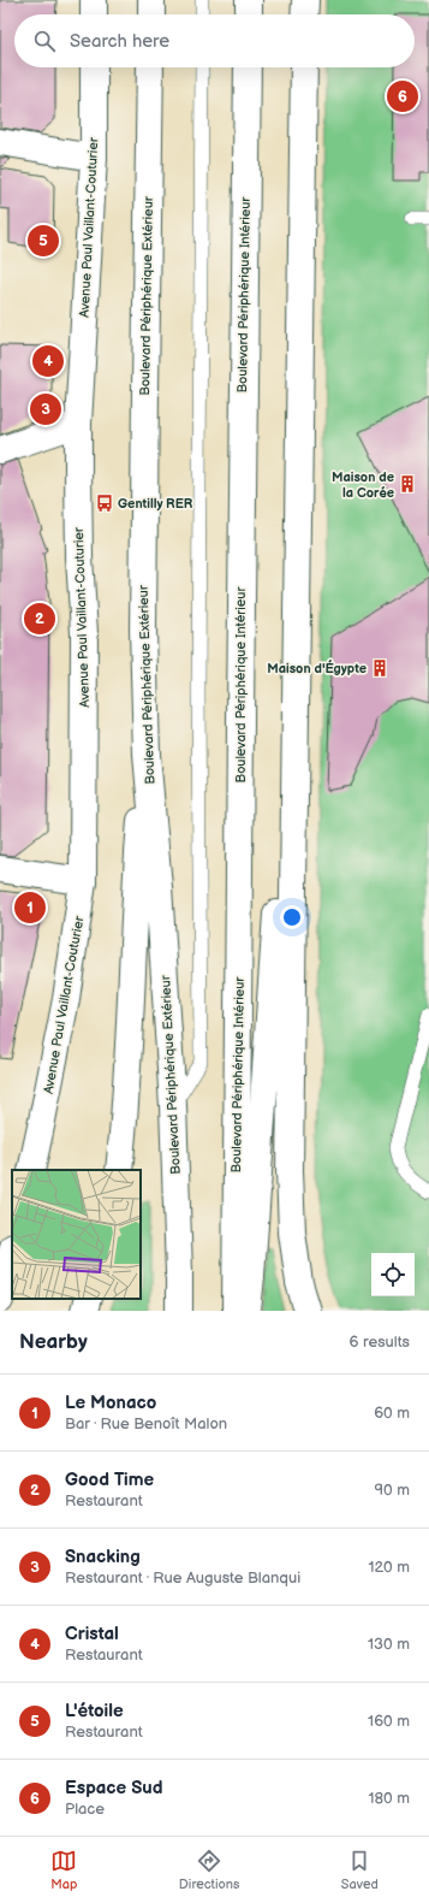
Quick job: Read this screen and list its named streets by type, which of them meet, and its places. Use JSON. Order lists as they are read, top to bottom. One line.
{"streets":{"main road":["Avenue Paul Vaillant-Couturier","Boulevard Périphérique Intérieur","Boulevard Périphérique Extérieur"]},"places":{"building":["Maison de la Corée","Maison d'Égypte"],"bus stop":["Gentilly RER"]},"page":{"search":"Search here","pins":["6","5","4","3","2","1"],"heading":["Nearby","6 results"],"list":[{"mark":"1","name":"Le Monaco","note":"Bar · Rue Benoît Malon","value":"60 m"},{"mark":"2","name":"Good Time","note":"Restaurant","value":"90 m"},{"mark":"3","name":"Snacking","note":"Restaurant · Rue Auguste Blanqui","value":"120 m"},{"mark":"4","name":"Cristal","note":"Restaurant","value":"130 m"},{"mark":"5","name":"L'étoile","note":"Restaurant","value":"160 m"},{"mark":"6","name":"Espace Sud","note":"Place","value":"180 m"}],"nav":["Map","Directions","Saved"]}}
